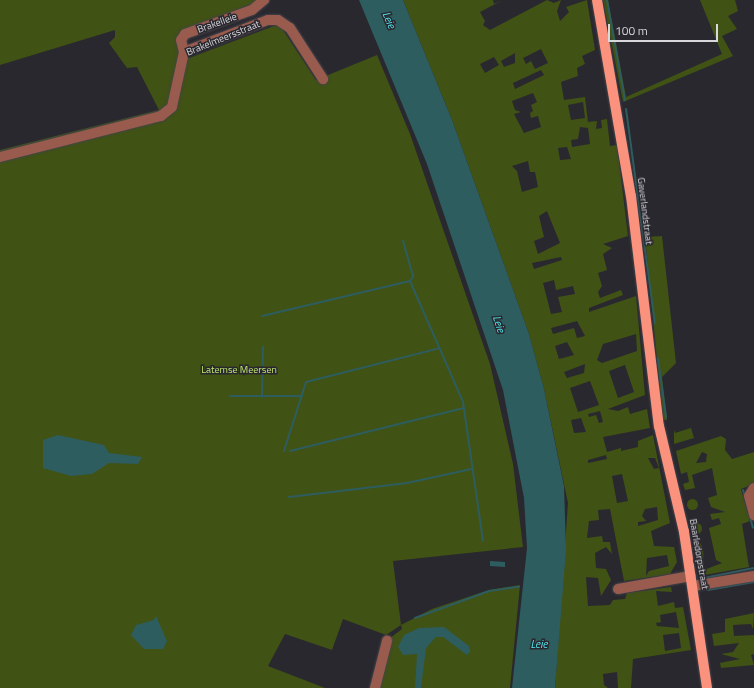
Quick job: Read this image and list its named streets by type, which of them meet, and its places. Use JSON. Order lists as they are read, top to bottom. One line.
{"streets":{"main road":["Gaverlandstraat","Baarledorpstraat"],"street":["Brakelleie","Brakelmeersstraat"]},"crossings":[["Brakelleie","Brakelmeersstraat"],["Gaverlandstraat","Baarledorpstraat"]],"water":["Leie"],"parks":["Latemse Meersen"],"scale_bar":"100 m"}
